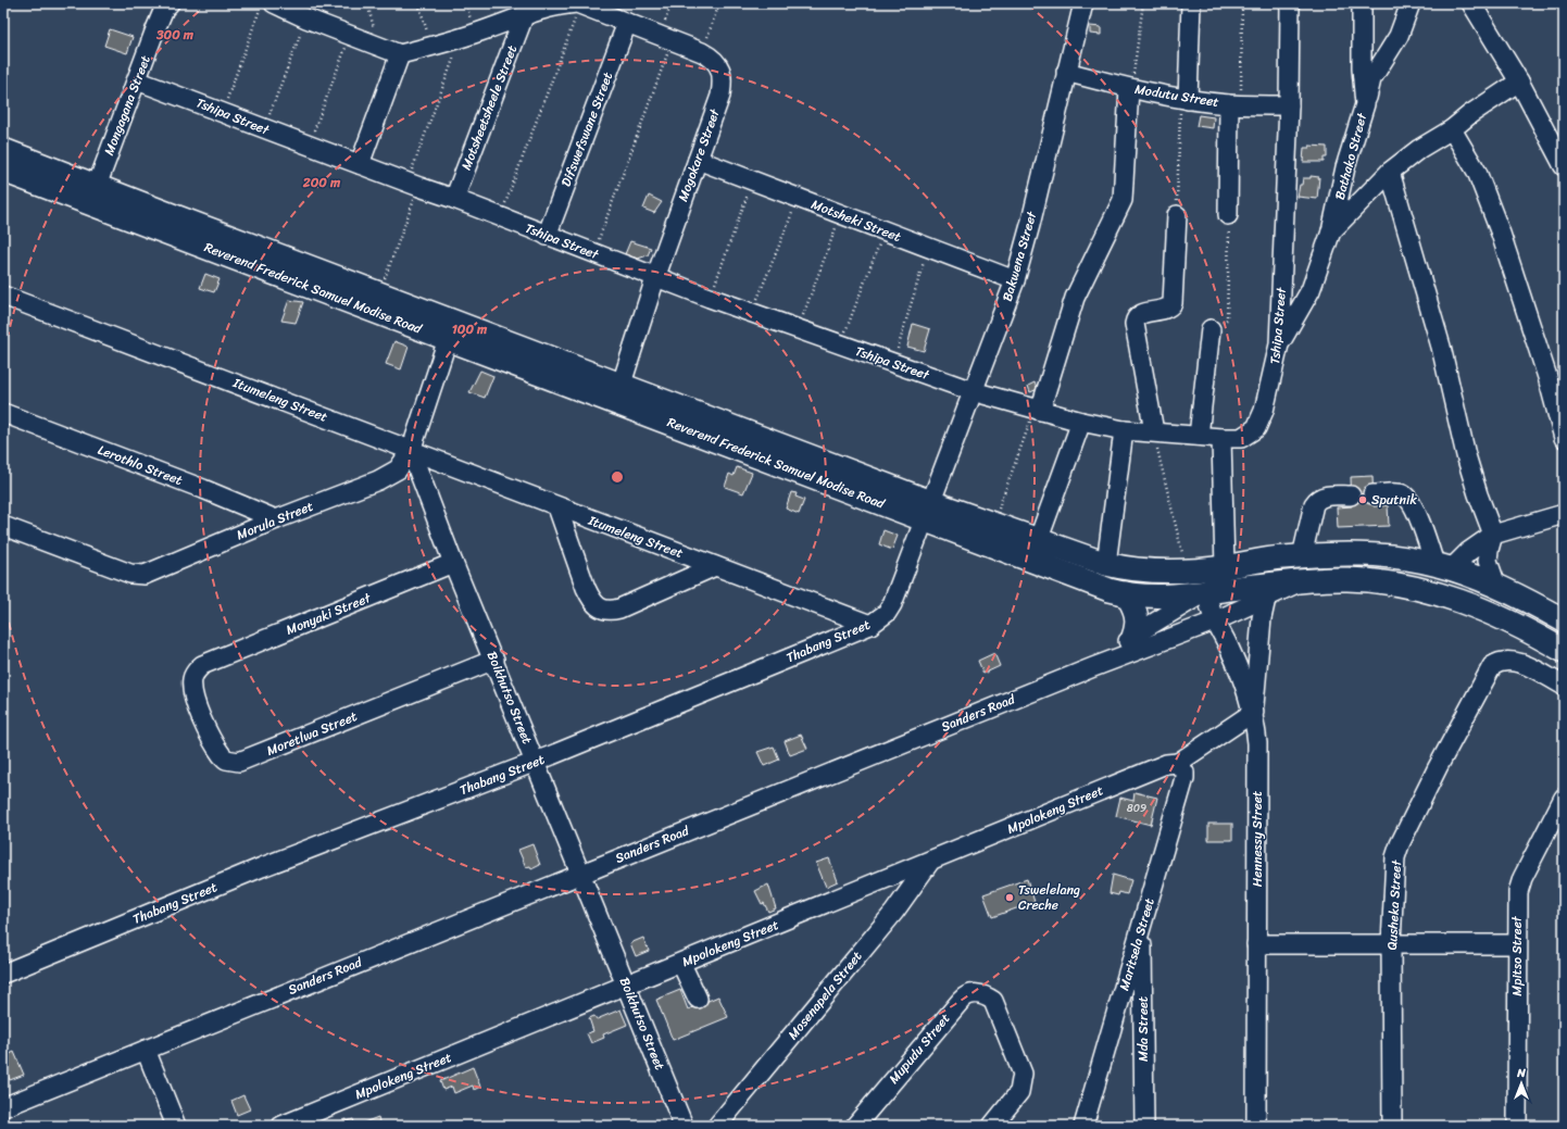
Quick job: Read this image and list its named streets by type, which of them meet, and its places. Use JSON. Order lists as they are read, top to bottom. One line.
{"streets":{"main road":["Reverend Frederick Samuel Modise Road"],"street":["Modutu Street","Mongagana Street","Motsheetsheele Street","Tshipa Street","Difswefswane Street","Mogokare Street","Bathako Street","Motsheki Street","Bakwena Street","Itumeleng Street","Lerothlo Street","Morula Street","Monyaki Street","Thabang Street","Boikhutso Street","Sanders Road","Moretlwa Street","Mpolokeng Street","Hennessy Street","Qusheka Street","Maritsela Street","Mpitso Street","Mosenapela Street","Mda Street","Mupudu Street"]},"crossings":[["Modutu Street","Tshipa Street"],["Modutu Street","Bakwena Street"],["Mongagana Street","Tshipa Street"],["Mongagana Street","Reverend Frederick Samuel Modise Road"],["Motsheetsheele Street","Tshipa Street"],["Tshipa Street","Difswefswane Street"],["Tshipa Street","Mogokare Street"],["Tshipa Street","Bathako Street"],["Tshipa Street","Bakwena Street"],["Difswefswane Street","Mogokare Street"],["Mogokare Street","Motsheki Street"],["Mogokare Street","Reverend Frederick Samuel Modise Road"],["Motsheki Street","Bakwena Street"],["Bakwena Street","Reverend Frederick Samuel Modise Road"],["Bakwena Street","Thabang Street"],["Reverend Frederick Samuel Modise Road","Thabang Street"],["Reverend Frederick Samuel Modise Road","Sanders Road"],["Reverend Frederick Samuel Modise Road","Hennessy Street"],["Itumeleng Street","Morula Street"],["Itumeleng Street","Thabang Street"],["Itumeleng Street","Boikhutso Street"],["Lerothlo Street","Morula Street"],["Morula Street","Boikhutso Street"],["Monyaki Street","Boikhutso Street"],["Monyaki Street","Moretlwa Street"],["Thabang Street","Boikhutso Street"],["Boikhutso Street","Sanders Road"],["Boikhutso Street","Moretlwa Street"],["Boikhutso Street","Mpolokeng Street"],["Sanders Road","Hennessy Street"],["Mpolokeng Street","Maritsela Street"],["Mpolokeng Street","Mosenapela Street"],["Maritsela Street","Mda Street"]],"places":["Sputnik","Tswelelang Creche"],"house_numbers":["809"],"north":"top","rings":["300 m","200 m","100 m"]}
